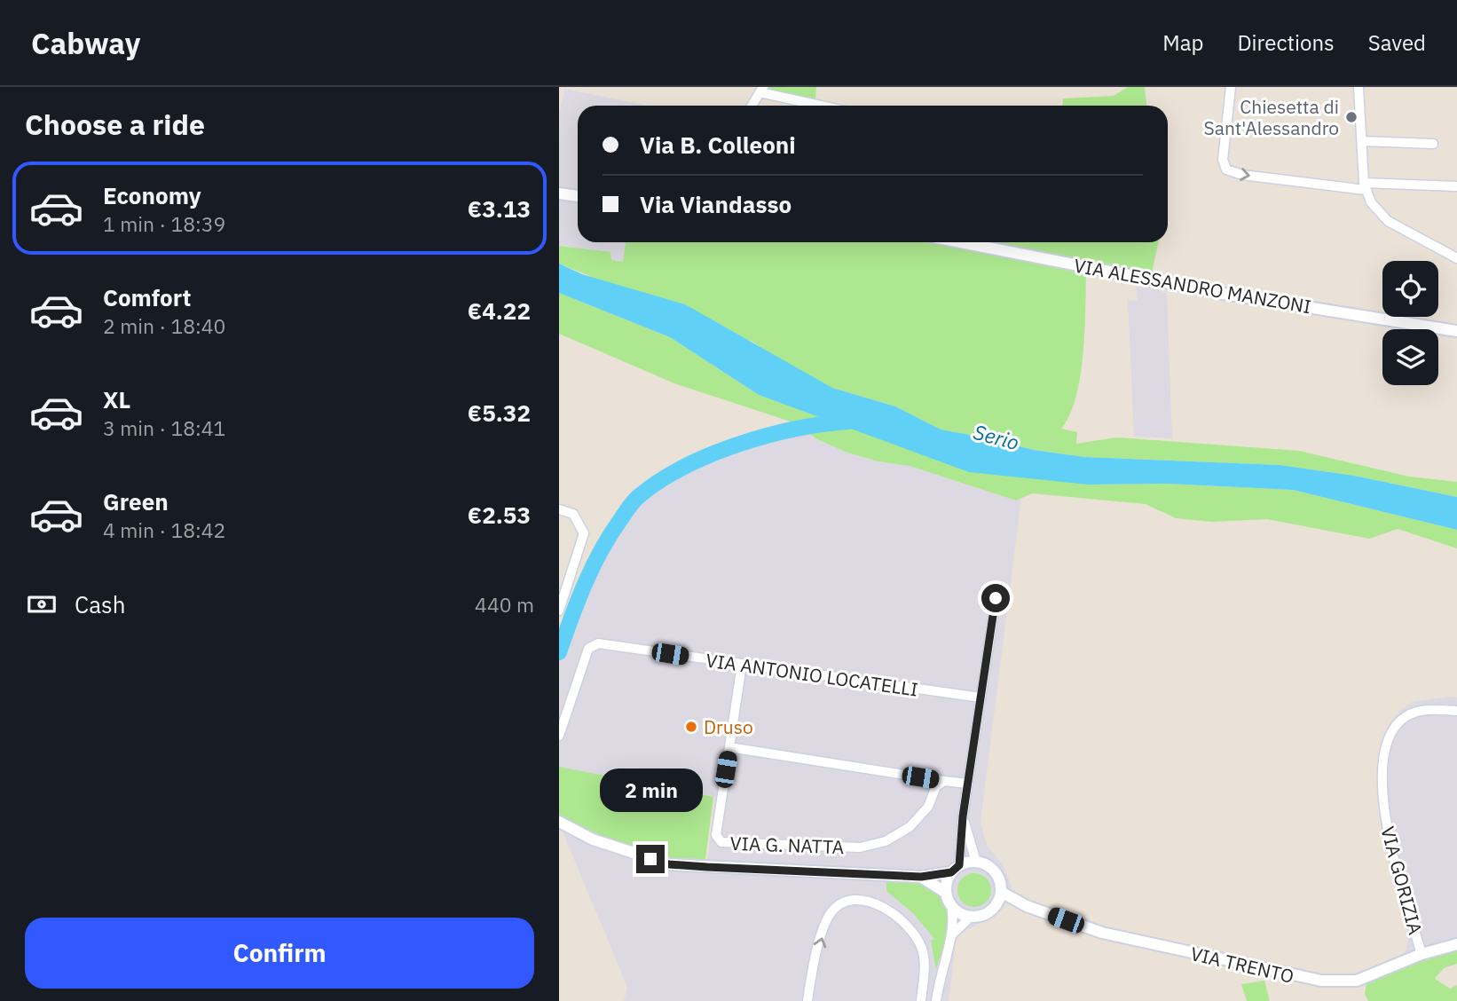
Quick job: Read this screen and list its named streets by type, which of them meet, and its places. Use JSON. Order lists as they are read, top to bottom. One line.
{"streets":{"street":["VIA ALESSANDRO MANZONI","VIA ANTONIO LOCATELLI","VIA G. NATTA","VIA GORIZIA","VIA TRENTO"]},"crossings":[["VIA ANTONIO LOCATELLI","VIA G. NATTA"],["VIA GORIZIA","VIA TRENTO"]],"water":["Serio"],"places":["Chiesetta di Sant'Alessandro","Druso"],"page":{"header":"Cabway","nav":["Map","Directions","Saved"],"heading":"Choose a ride","banner":["Via B. Colleoni","Via Viandasso"],"list":[{"name":"Economy","note":"1 min · 18:39","value":"€3.13"},{"name":"Comfort","note":"2 min · 18:40","value":"€4.22"},{"name":"XL","note":"3 min · 18:41","value":"€5.32"},{"name":"Green","note":"4 min · 18:42","value":"€2.53"}],"pay":["Cash","440 m"],"bubble":"2 min","buttons":"Confirm"}}
